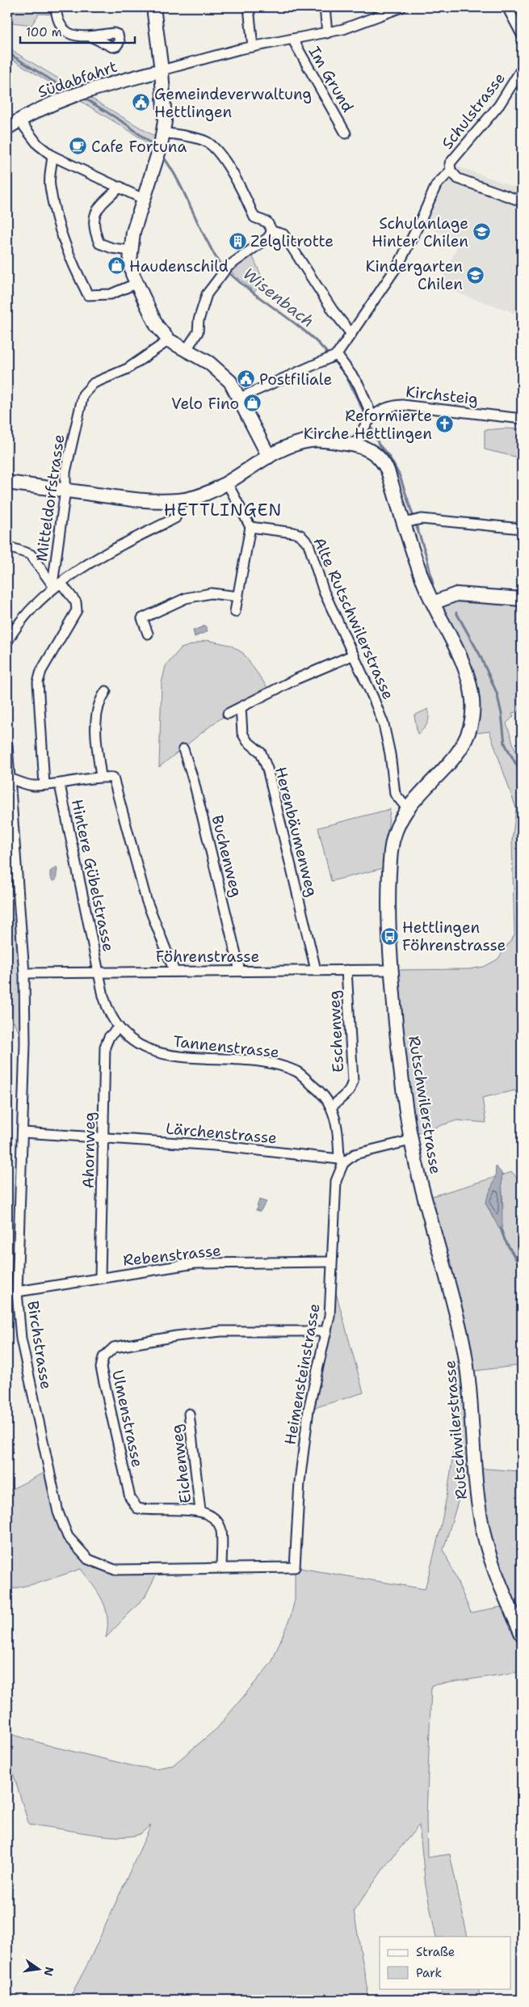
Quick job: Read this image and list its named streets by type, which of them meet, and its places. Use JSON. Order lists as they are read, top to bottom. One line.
{"streets":{"street":["Südabfahrt","Im Grund","Schulstrasse","Kirchsteig","Mitteldorfstrasse","Alte Rutschwilerstrasse","Herenbäumenweg","Buchenweg","Hintere Gübelstrasse","Föhrenstrasse","Eschenweg","Tannenstrasse","Rutschwilerstrasse","Lärchenstrasse","Ahornweg","Rebenstrasse","Birchstrasse","Heimensteinstrasse","Ulmenstrasse","Eichenweg"]},"crossings":[["Mitteldorfstrasse","Rutschwilerstrasse"],["Alte Rutschwilerstrasse","Rutschwilerstrasse"],["Herenbäumenweg","Föhrenstrasse"],["Buchenweg","Föhrenstrasse"],["Hintere Gübelstrasse","Föhrenstrasse"],["Hintere Gübelstrasse","Tannenstrasse"],["Föhrenstrasse","Eschenweg"],["Föhrenstrasse","Tannenstrasse"],["Föhrenstrasse","Rutschwilerstrasse"],["Föhrenstrasse","Birchstrasse"],["Eschenweg","Tannenstrasse"],["Tannenstrasse","Lärchenstrasse"],["Tannenstrasse","Ahornweg"],["Tannenstrasse","Heimensteinstrasse"],["Lärchenstrasse","Ahornweg"],["Lärchenstrasse","Birchstrasse"],["Lärchenstrasse","Heimensteinstrasse"],["Ahornweg","Rebenstrasse"],["Rebenstrasse","Birchstrasse"],["Rebenstrasse","Heimensteinstrasse"],["Birchstrasse","Heimensteinstrasse"],["Heimensteinstrasse","Ulmenstrasse"],["Ulmenstrasse","Eichenweg"]],"districts":["HETTLINGEN"],"water":["Wisenbach"],"places":{"public building":["Gemeindeverwaltung Hettlingen","Postfiliale"],"cafe":["Cafe Fortuna"],"school or university":["Schulanlage Hinter Chilen","Kindergarten Chilen"],"building":["Zelglitrotte"],"shop":["Haudenschild","Velo Fino"],"church":["Reformierte Kirche Hettlingen"],"bus stop":["Hettlingen Föhrenstrasse"]},"legend":["Straße","Park"],"scale_bar":"100 m","north":"right"}
